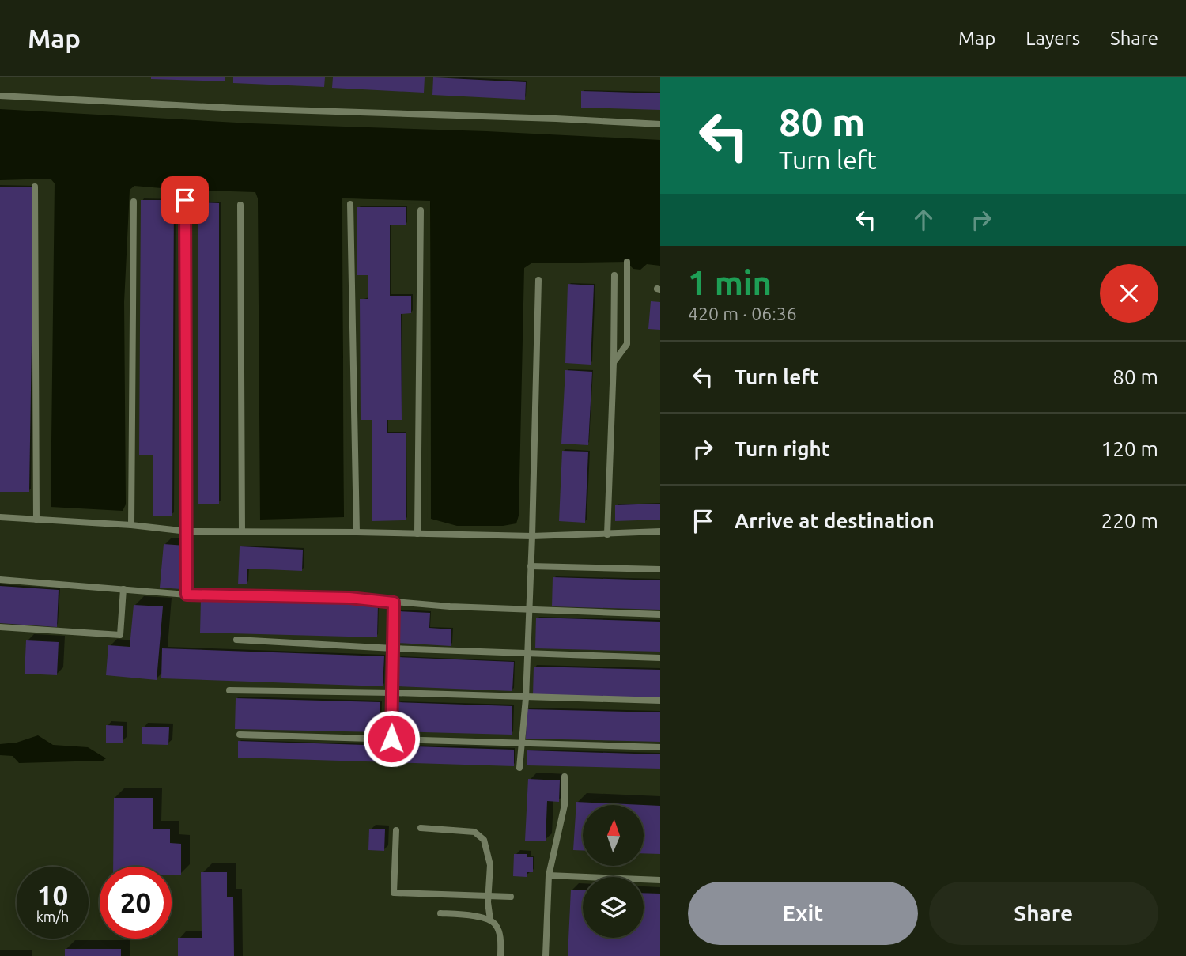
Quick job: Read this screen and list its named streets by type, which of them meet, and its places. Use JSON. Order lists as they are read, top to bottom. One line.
{"north":"top","page":{"header":"Map","nav":["Map","Layers","Share"],"turn":["80 m","Turn left"],"heading":["1 min","420 m · 06:36"],"list":[{"name":"Turn left","value":"80 m"},{"name":"Turn right","value":"120 m"},{"name":"Arrive at destination","value":"220 m"}],"speed":"10 km/h","limit":"20","buttons":["Exit","Share"]}}
